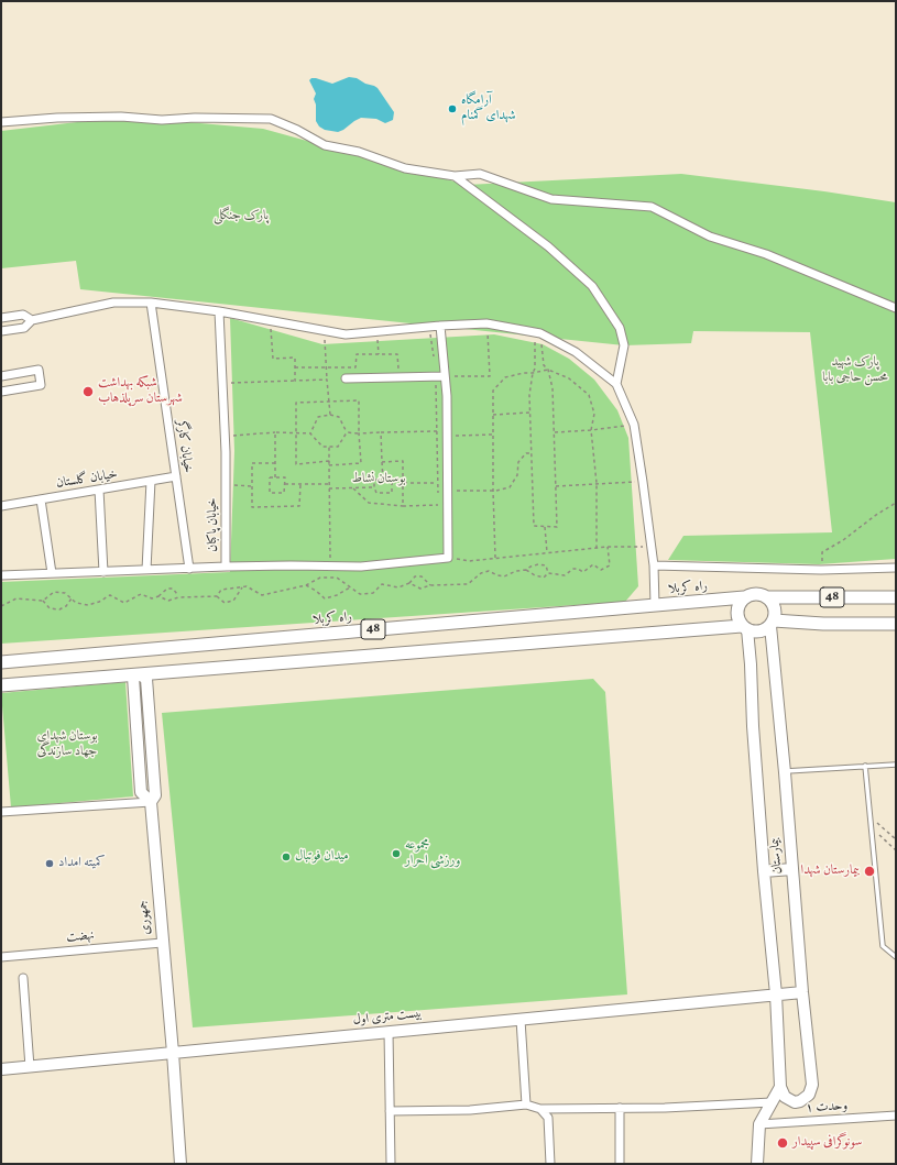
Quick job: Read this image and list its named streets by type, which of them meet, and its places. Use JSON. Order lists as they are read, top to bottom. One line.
{"streets":{"main road":["راه کربلا","48"],"street":["خیابان کارگر","خیابان گلستان","خیابان پاکبان","بیمارستان","جمهوری","نهضت","بیست متری اول","وحدت ۱"]},"crossings":[["خیابان کارگر","خیابان گلستان"],["خیابان کارگر","خیابان پاکبان"],["راه کربلا","48"],["راه کربلا","بیمارستان"],["48","بیمارستان"],["48","جمهوری"],["بیمارستان","بیست متری اول"],["جمهوری","نهضت"],["جمهوری","بیست متری اول"]],"parks":["پارک جنگلی","پارک شهید محسن حاجی بابا","بوستان نشاط","بوستان شهدای جهاد سازندگی"],"places":["آرامگاه شهدای گمنام","شبکه بهداشت شهرستان سرپلذهاب","مجموعه ورزشی احرار","میدان فوتبال","کمیته امداد","بیمارستان شهدا","سونوگرافی سپیدار"]}
